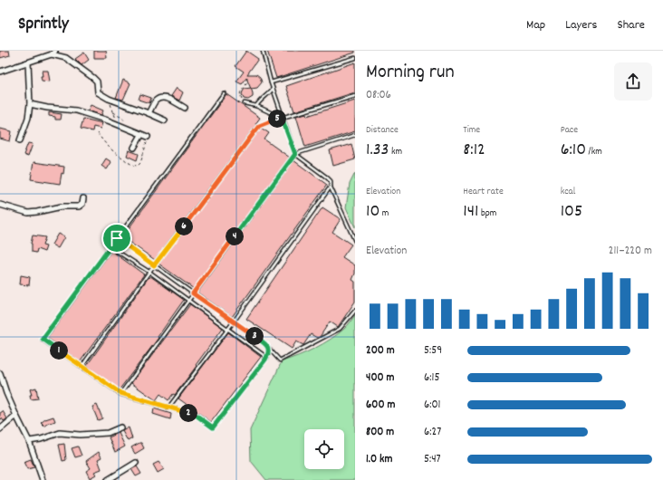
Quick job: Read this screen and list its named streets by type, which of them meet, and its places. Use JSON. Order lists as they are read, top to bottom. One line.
{"page":{"header":"Sprintly","nav":["Map","Layers","Share"],"heading":["Morning run","08:06"],"pins":["5","6","4","3","1","2"],"stats":[["Distance","1.33 km"],["Time","8:12"],["Pace","6:10 /km"],["Elevation","10 m"],["Heart rate","141 bpm"],["kcal","105"]],"chart":["Elevation","211–220 m"],"list":[{"name":"200 m","note":"5:59"},{"name":"400 m","note":"6:15"},{"name":"600 m","note":"6:01"},{"name":"800 m","note":"6:27"},{"name":"1.0 km","note":"5:47"}]}}
